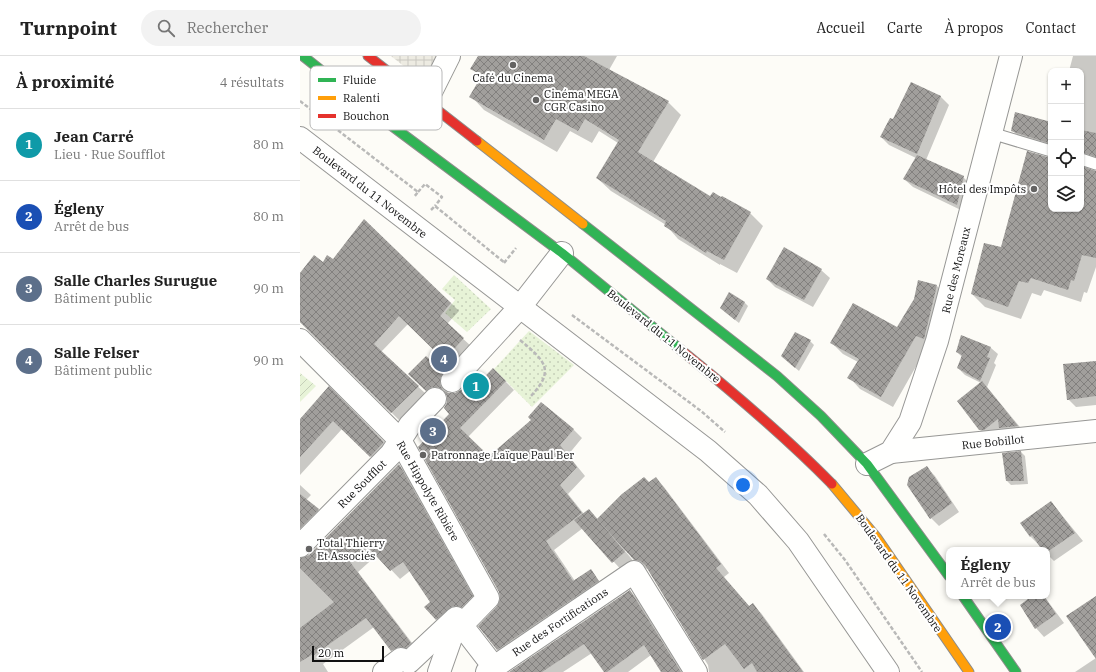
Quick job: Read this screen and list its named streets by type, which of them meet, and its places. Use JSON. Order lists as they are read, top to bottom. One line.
{"streets":{"main road":["Boulevard du 11 Novembre"],"street":["Rue des Moreaux","Rue Bobillot","Rue Soufflot","Rue Hippolyte Ribière","Rue des Fortifications"]},"crossings":[["Rue des Moreaux","Rue Bobillot"],["Rue Soufflot","Rue Hippolyte Ribière"]],"places":["Café du Cinema","Cinéma MEGA CGR Casino","Hôtel des Impôts","Patronnage Laïque Paul Ber","Total Thierry Et Associés"],"legend":["Fluide","Ralenti","Bouchon"],"scale_bar":"20 m","page":{"header":"Turnpoint","search":"Rechercher","nav":["Accueil","Carte","À propos","Contact"],"heading":["À proximité","4 résultats"],"map_buttons":["+","−"],"list":[{"mark":"1","name":"Jean Carré","note":"Lieu · Rue Soufflot","value":"80 m"},{"mark":"2","name":"Égleny","note":"Arrêt de bus","value":"80 m"},{"mark":"3","name":"Salle Charles Surugue","note":"Bâtiment public","value":"90 m"},{"mark":"4","name":"Salle Felser","note":"Bâtiment public","value":"90 m"}],"pins":["4","1","3","2"],"popup":["Égleny","Arrêt de bus"],"scale":"20 m"}}
